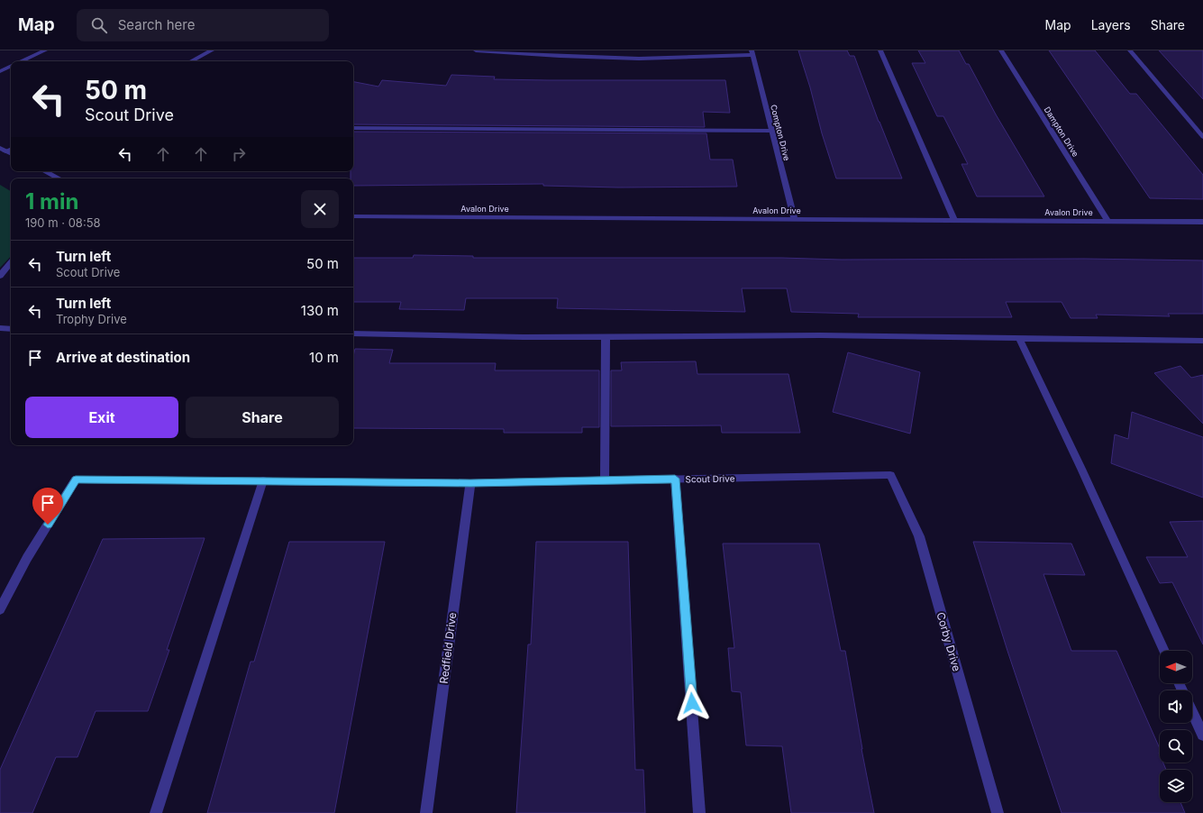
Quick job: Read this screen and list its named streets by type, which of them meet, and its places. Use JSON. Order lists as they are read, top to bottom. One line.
{"streets":{"street":["Dampton Drive","Compton Drive","Avalon Drive","Scout Drive","Corby Drive","Redfield Drive"]},"crossings":[["Dampton Drive","Avalon Drive"],["Compton Drive","Avalon Drive"],["Scout Drive","Corby Drive"],["Scout Drive","Redfield Drive"]],"north":"left","page":{"header":"Map","search":"Search here","nav":["Map","Layers","Share"],"turn":["50 m","Scout Drive"],"heading":["1 min","190 m · 08:58"],"list":[{"name":"Turn left","note":"Scout Drive","value":"50 m"},{"name":"Turn left","note":"Trophy Drive","value":"130 m"},{"name":"Arrive at destination","value":"10 m"}],"buttons":["Exit","Share"]}}
